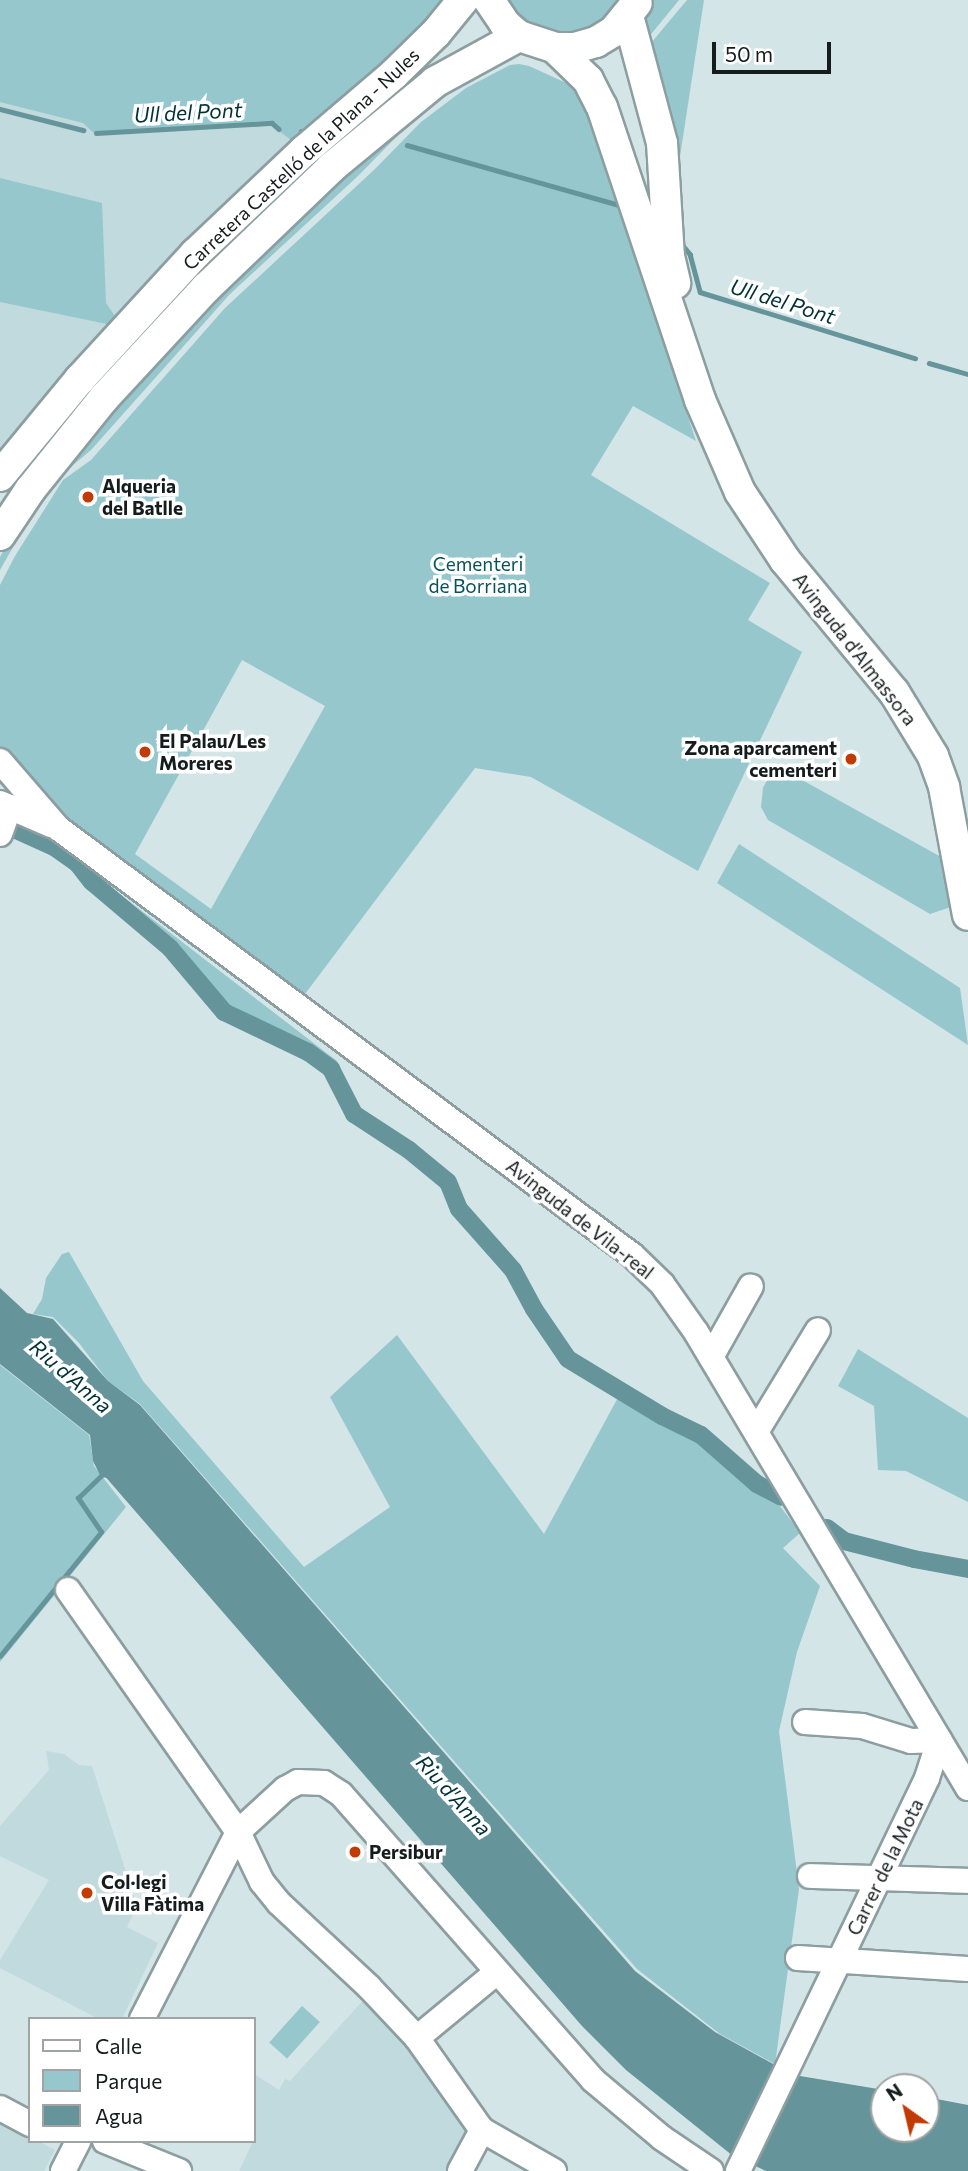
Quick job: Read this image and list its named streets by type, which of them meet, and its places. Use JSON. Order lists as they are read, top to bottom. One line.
{"streets":{"main road":["Carretera Castelló de la Plana - Nules","Avinguda d'Almassora"],"street":["Avinguda de Vila-real","Carrer de la Mota"]},"crossings":[["Avinguda de Vila-real","Carrer de la Mota"]],"water":["Ull del Pont","Riu d'Anna"],"parks":["Cementeri de Borriana"],"places":["Alqueria del Batlle","El Palau/Les Moreres","Zona aparcament cementeri","Persibur","Col·legi Villa Fàtima"],"legend":["Calle","Parque","Agua"],"scale_bar":"50 m","north":"top left"}
